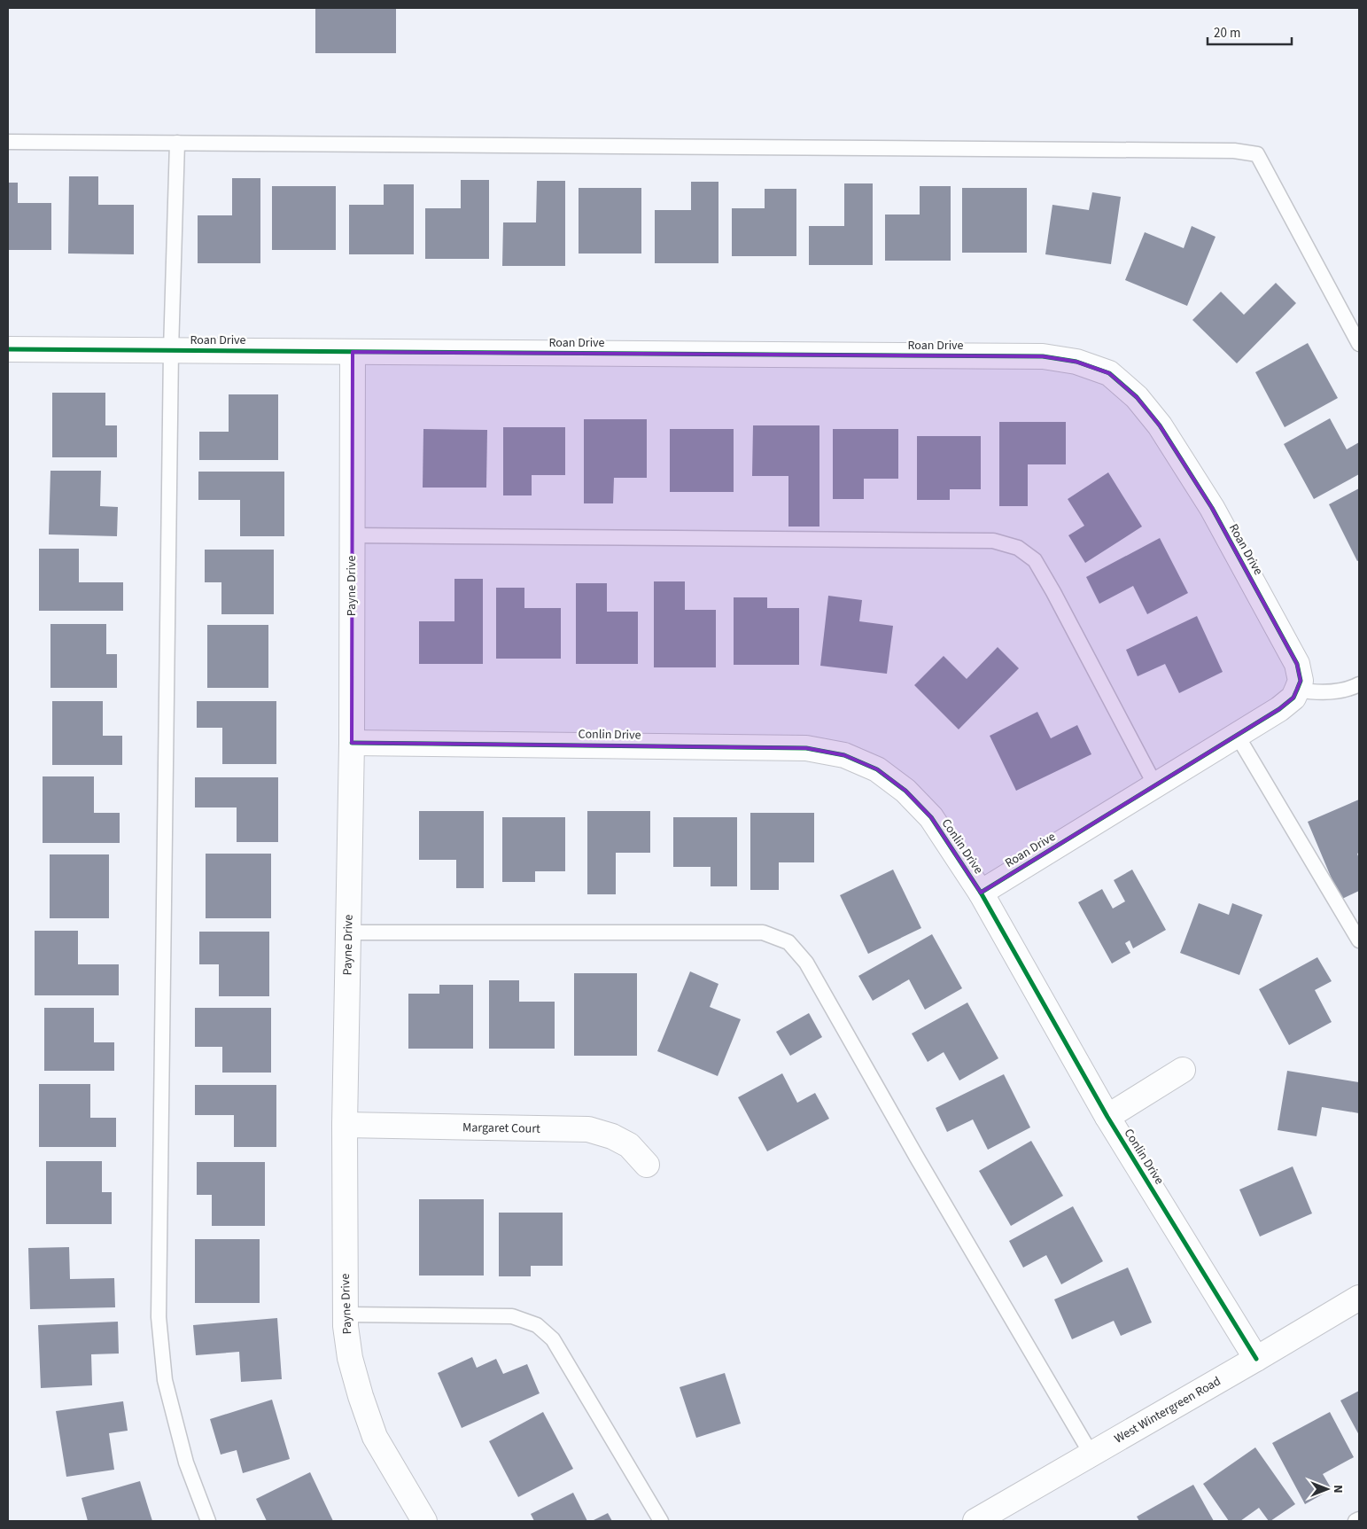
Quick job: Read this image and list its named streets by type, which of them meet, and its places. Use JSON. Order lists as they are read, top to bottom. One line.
{"streets":{"street":["Roan Drive","Payne Drive","Conlin Drive","Margaret Court","West Wintergreen Road"]},"crossings":[["Roan Drive","Payne Drive"],["Roan Drive","Conlin Drive"],["Payne Drive","Conlin Drive"],["Payne Drive","Margaret Court"],["Conlin Drive","West Wintergreen Road"]],"scale_bar":"20 m","north":"right"}
